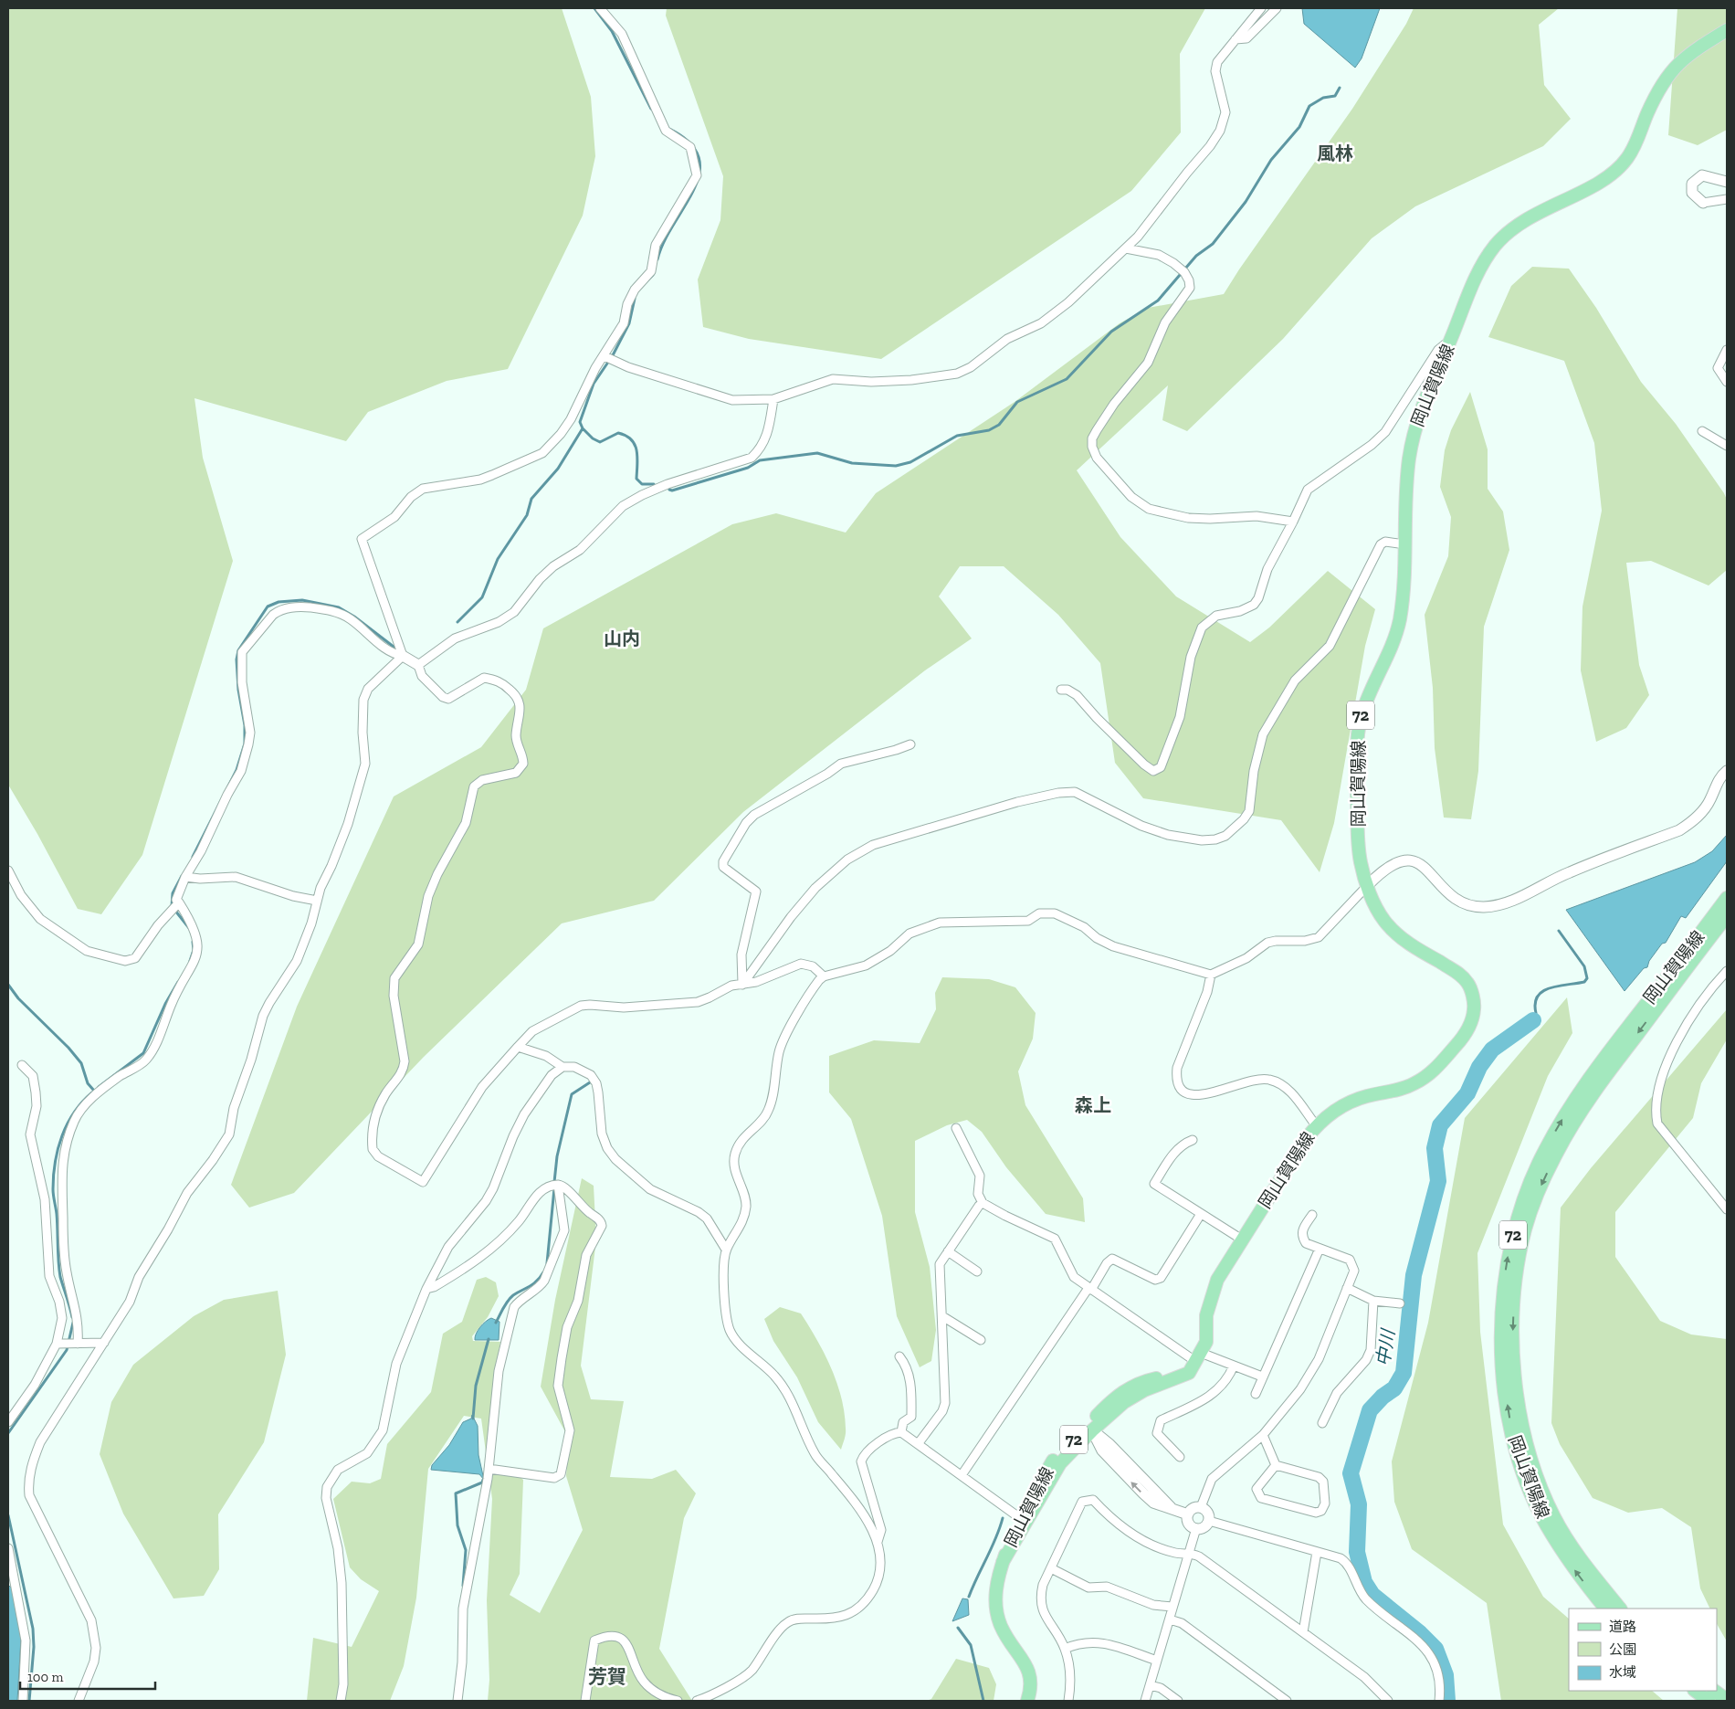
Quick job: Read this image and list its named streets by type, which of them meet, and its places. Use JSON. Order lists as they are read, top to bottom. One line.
{"streets":{"main road":["岡山賀陽線","72"]},"districts":["風林","山内","森上","芳賀"],"water":["中川"],"legend":["道路","公園","水域"],"scale_bar":"100 m"}
